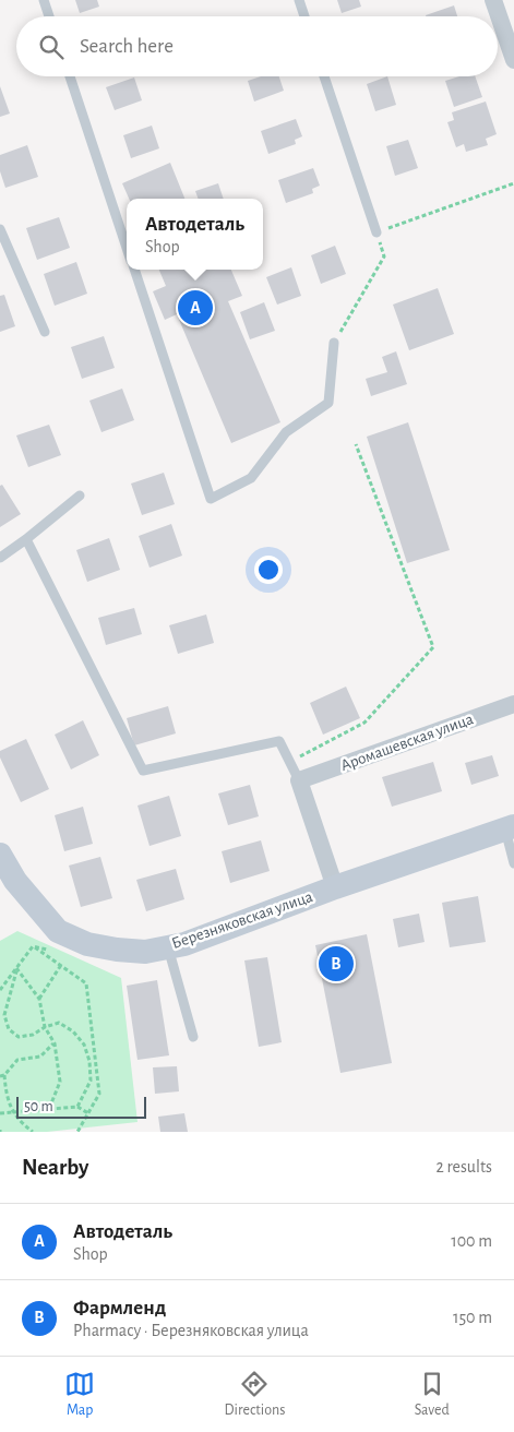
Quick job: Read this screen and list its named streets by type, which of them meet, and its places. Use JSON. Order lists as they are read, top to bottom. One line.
{"streets":{"street":["Аромашевская улица","Березняковская улица"]},"scale_bar":"50 m","page":{"search":"Search here","popup":["Автодеталь","Shop"],"pins":["A","B"],"scale":"50 m","heading":["Nearby","2 results"],"list":[{"mark":"A","name":"Автодеталь","note":"Shop","value":"100 m"},{"mark":"B","name":"Фармленд","note":"Pharmacy · Березняковская улица","value":"150 m"}],"nav":["Map","Directions","Saved"]}}
